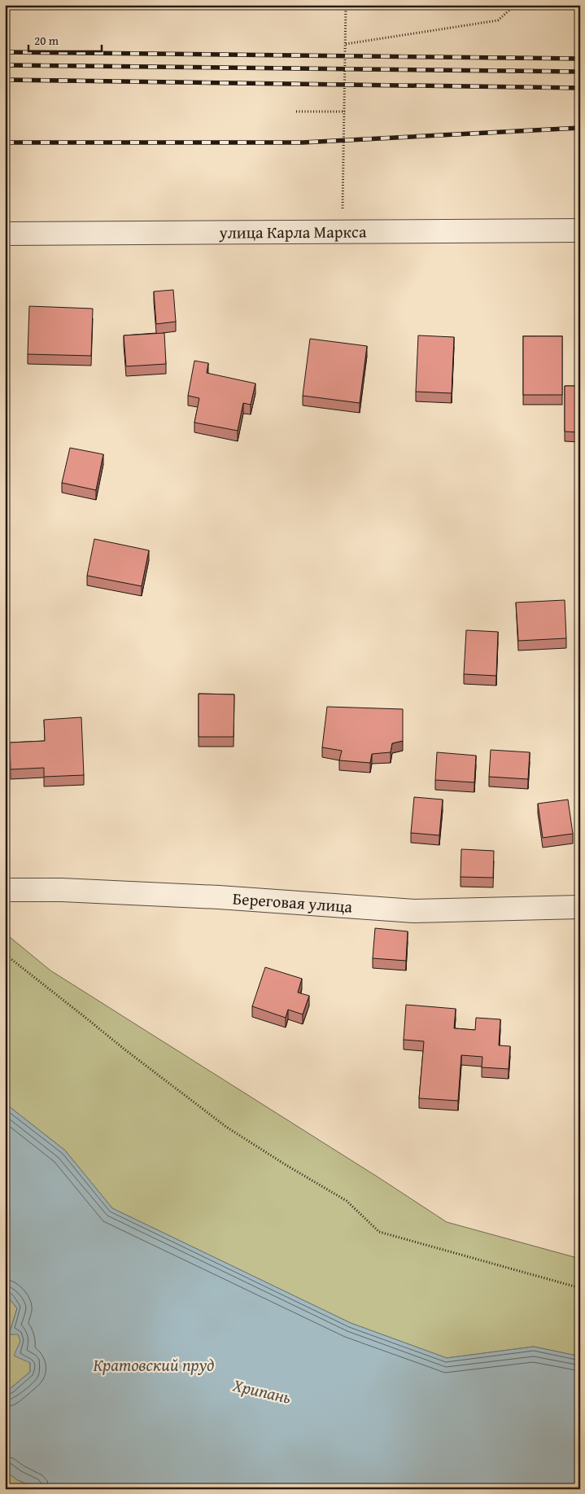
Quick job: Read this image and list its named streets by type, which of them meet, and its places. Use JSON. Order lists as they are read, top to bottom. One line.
{"streets":{"street":["улица Карла Маркса","Береговая улица"]},"water":["Кратовский пруд","Хрипань"],"scale_bar":"20 m"}
